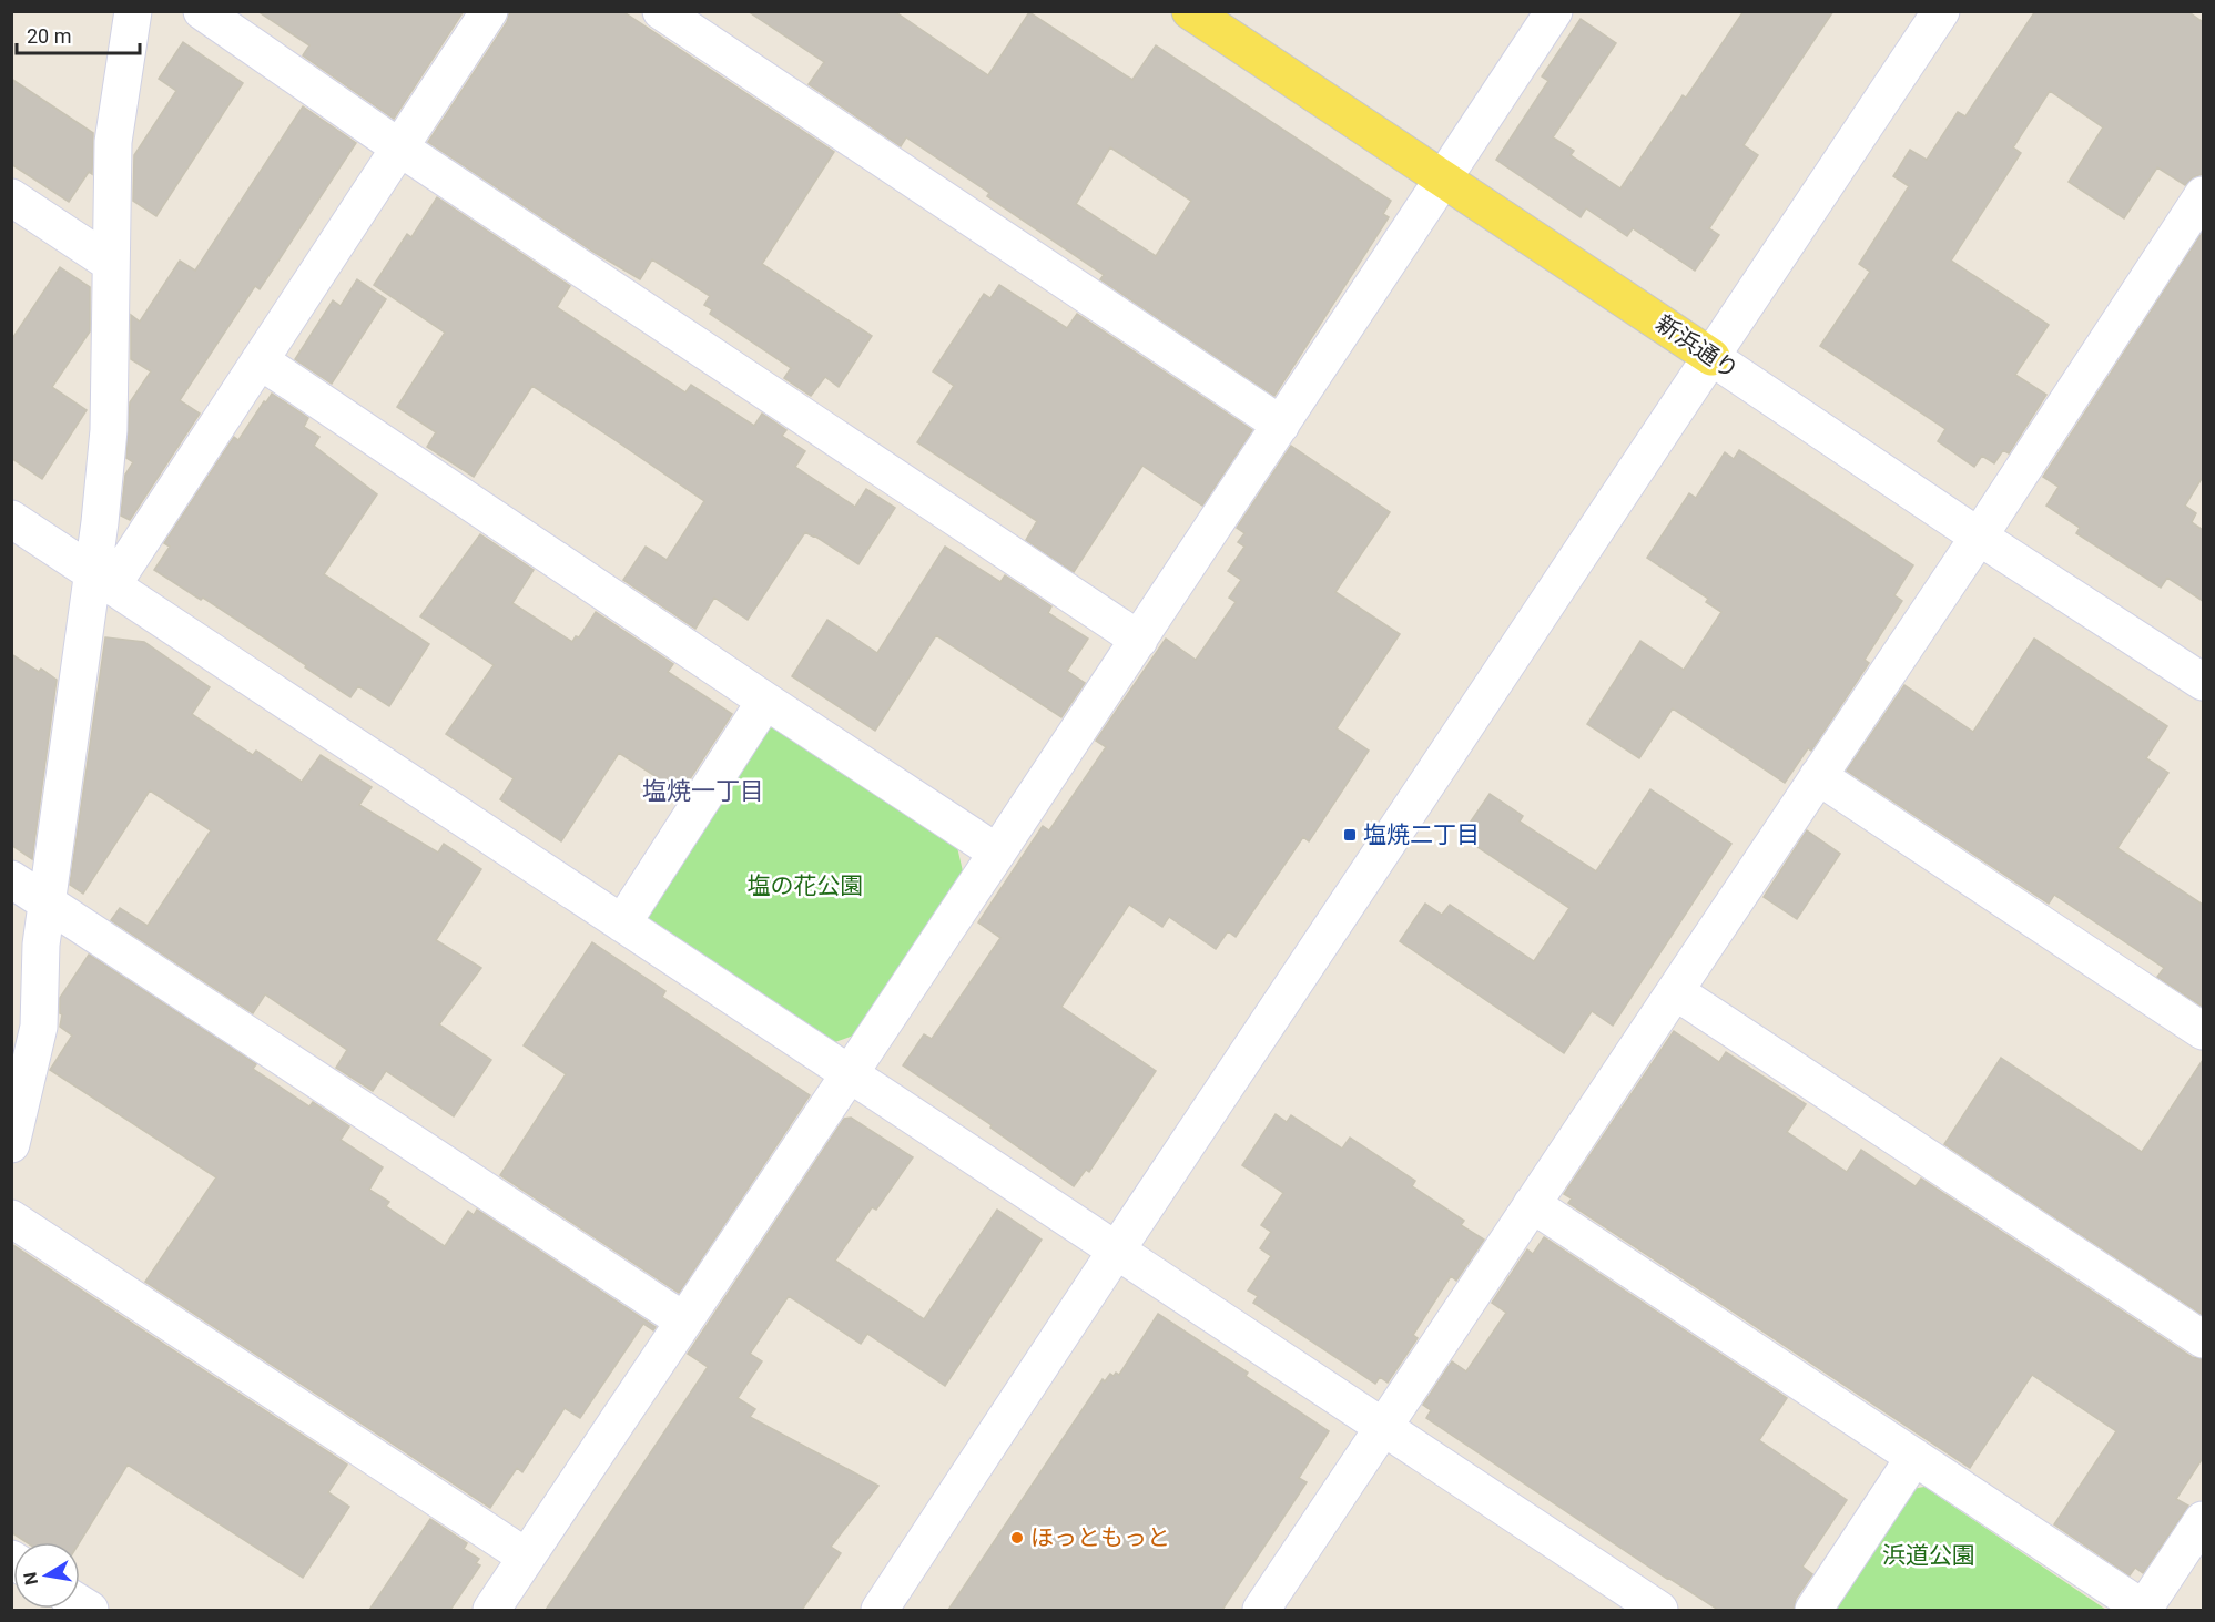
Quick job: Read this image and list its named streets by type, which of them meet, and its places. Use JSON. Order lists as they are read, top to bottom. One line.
{"streets":{"main road":["新浜通り"]},"districts":["塩焼一丁目"],"parks":["塩の花公園","浜道公園"],"places":{"transit":["塩焼二丁目"],"other":["ほっともっと"]},"scale_bar":"20 m","north":"left"}
